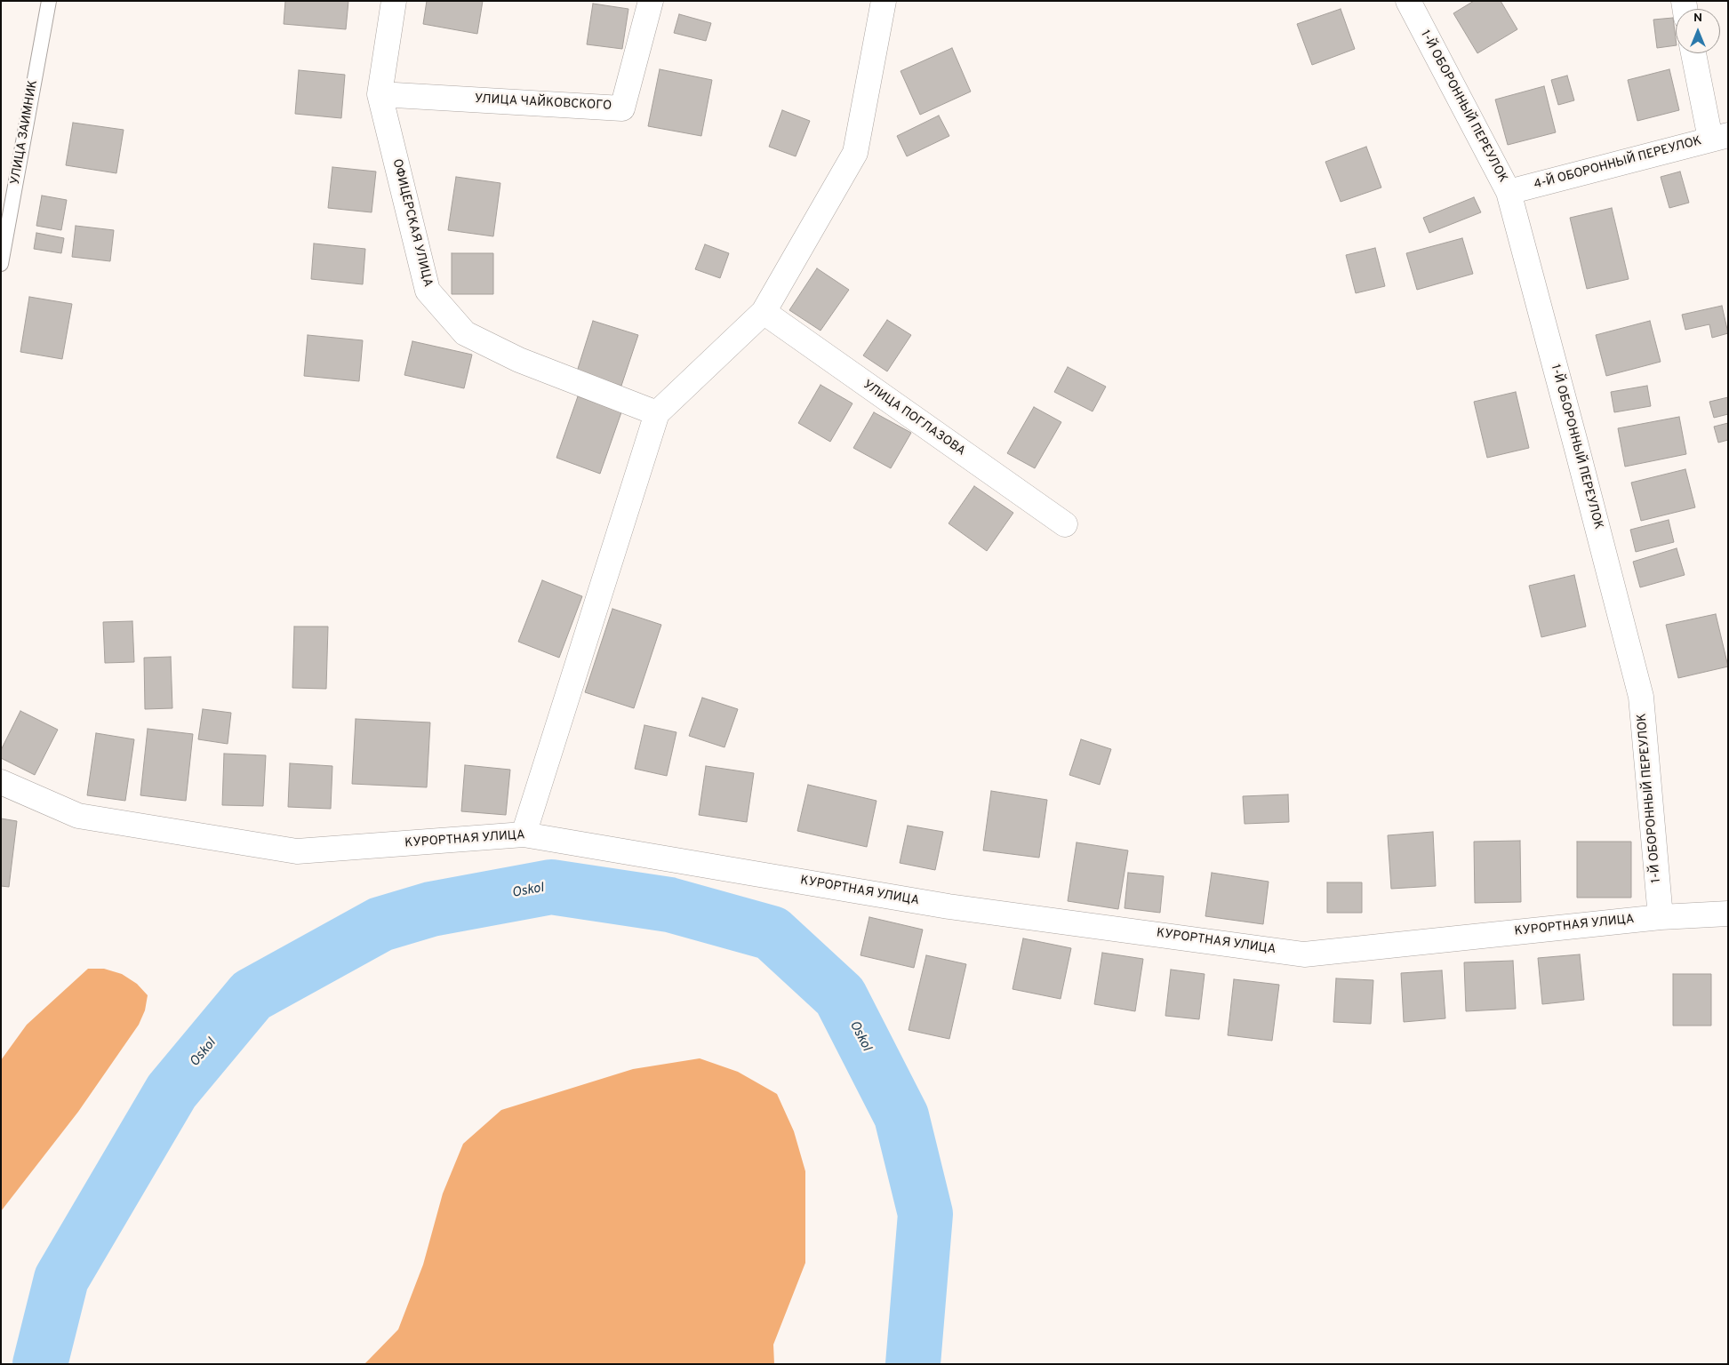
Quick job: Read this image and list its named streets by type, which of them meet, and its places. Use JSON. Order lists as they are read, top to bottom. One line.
{"streets":{"street":["УЛИЦА ЧАЙКОВСКОГО","1-Й ОБОРОННЫЙ ПЕРЕУЛОК","4-Й ОБОРОННЫЙ ПЕРЕУЛОК","ОФИЦЕРСКАЯ УЛИЦА","УЛИЦА ПОГЛАЗОВА","КУРОРТНАЯ УЛИЦА"],"lane":["УЛИЦА ЗАИМНИК"]},"crossings":[["УЛИЦА ЧАЙКОВСКОГО","ОФИЦЕРСКАЯ УЛИЦА"],["1-Й ОБОРОННЫЙ ПЕРЕУЛОК","4-Й ОБОРОННЫЙ ПЕРЕУЛОК"],["1-Й ОБОРОННЫЙ ПЕРЕУЛОК","КУРОРТНАЯ УЛИЦА"]],"water":["Oskol"],"north":"top"}
